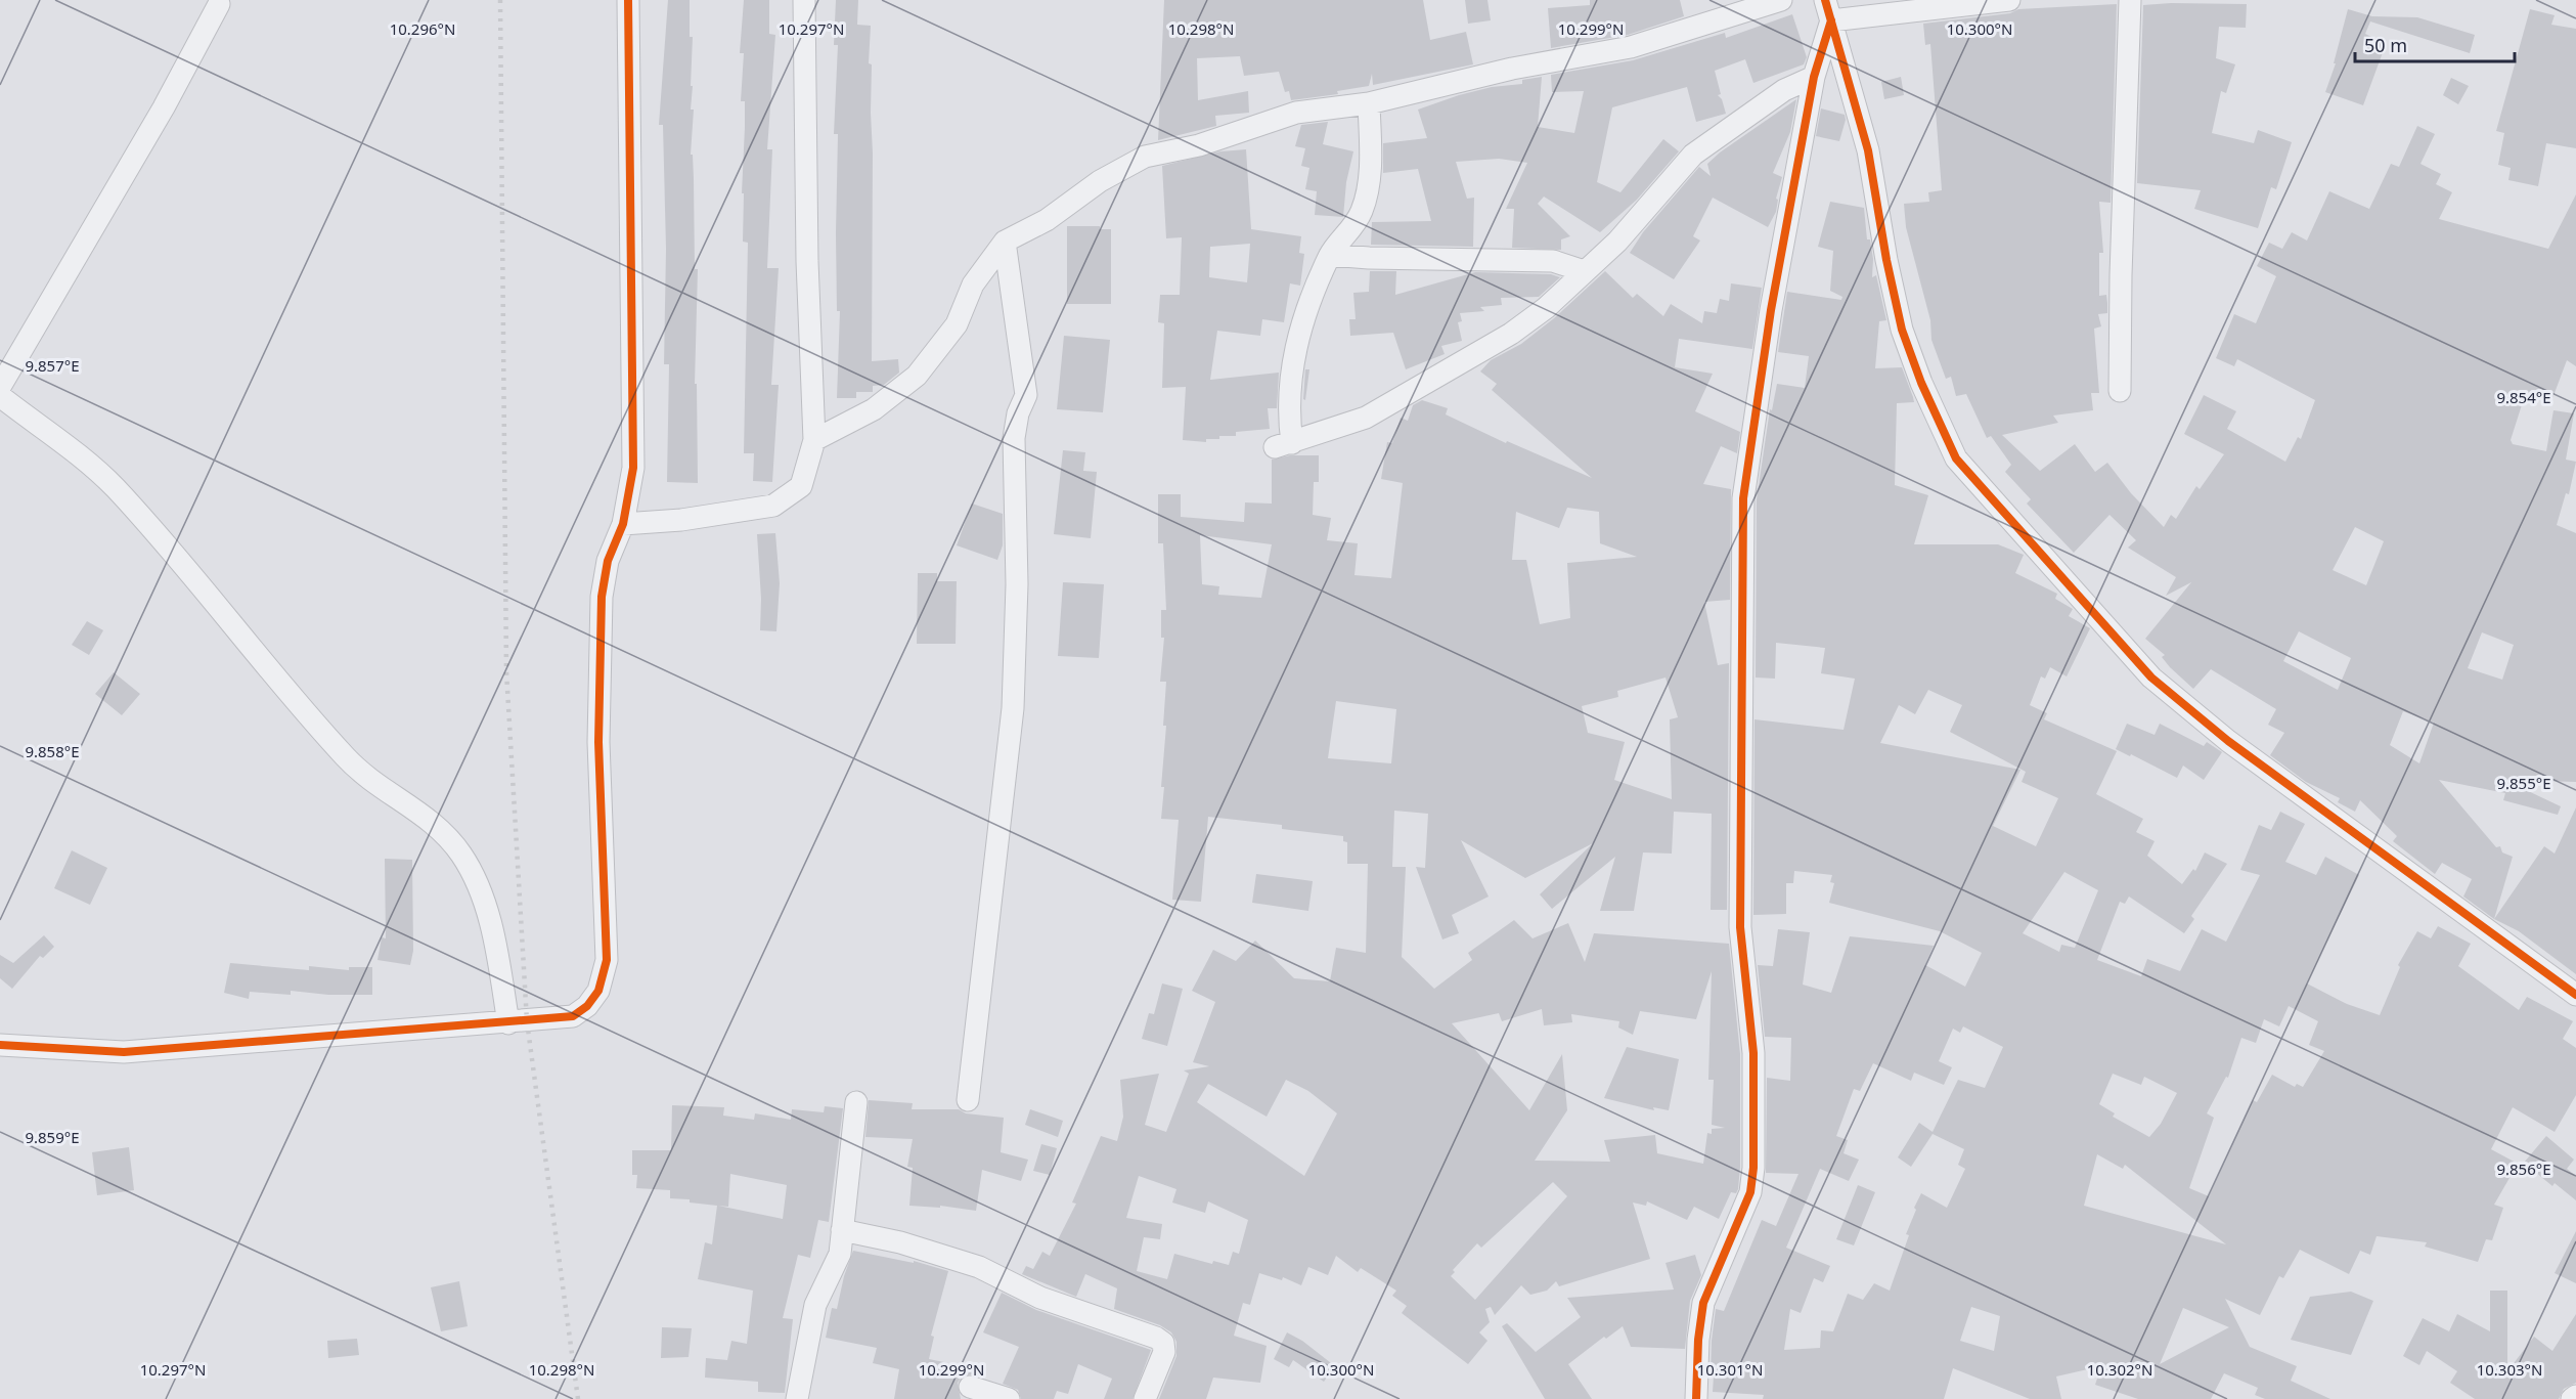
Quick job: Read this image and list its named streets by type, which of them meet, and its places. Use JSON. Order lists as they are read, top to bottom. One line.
{"scale_bar":"50 m","coordinates":["10.296°N","10.297°N","10.298°N","10.299°N","10.300°N","9.857°E","9.854°E","9.858°E","9.855°E","9.859°E","9.856°E","10.301°N","10.302°N","10.303°N"]}
